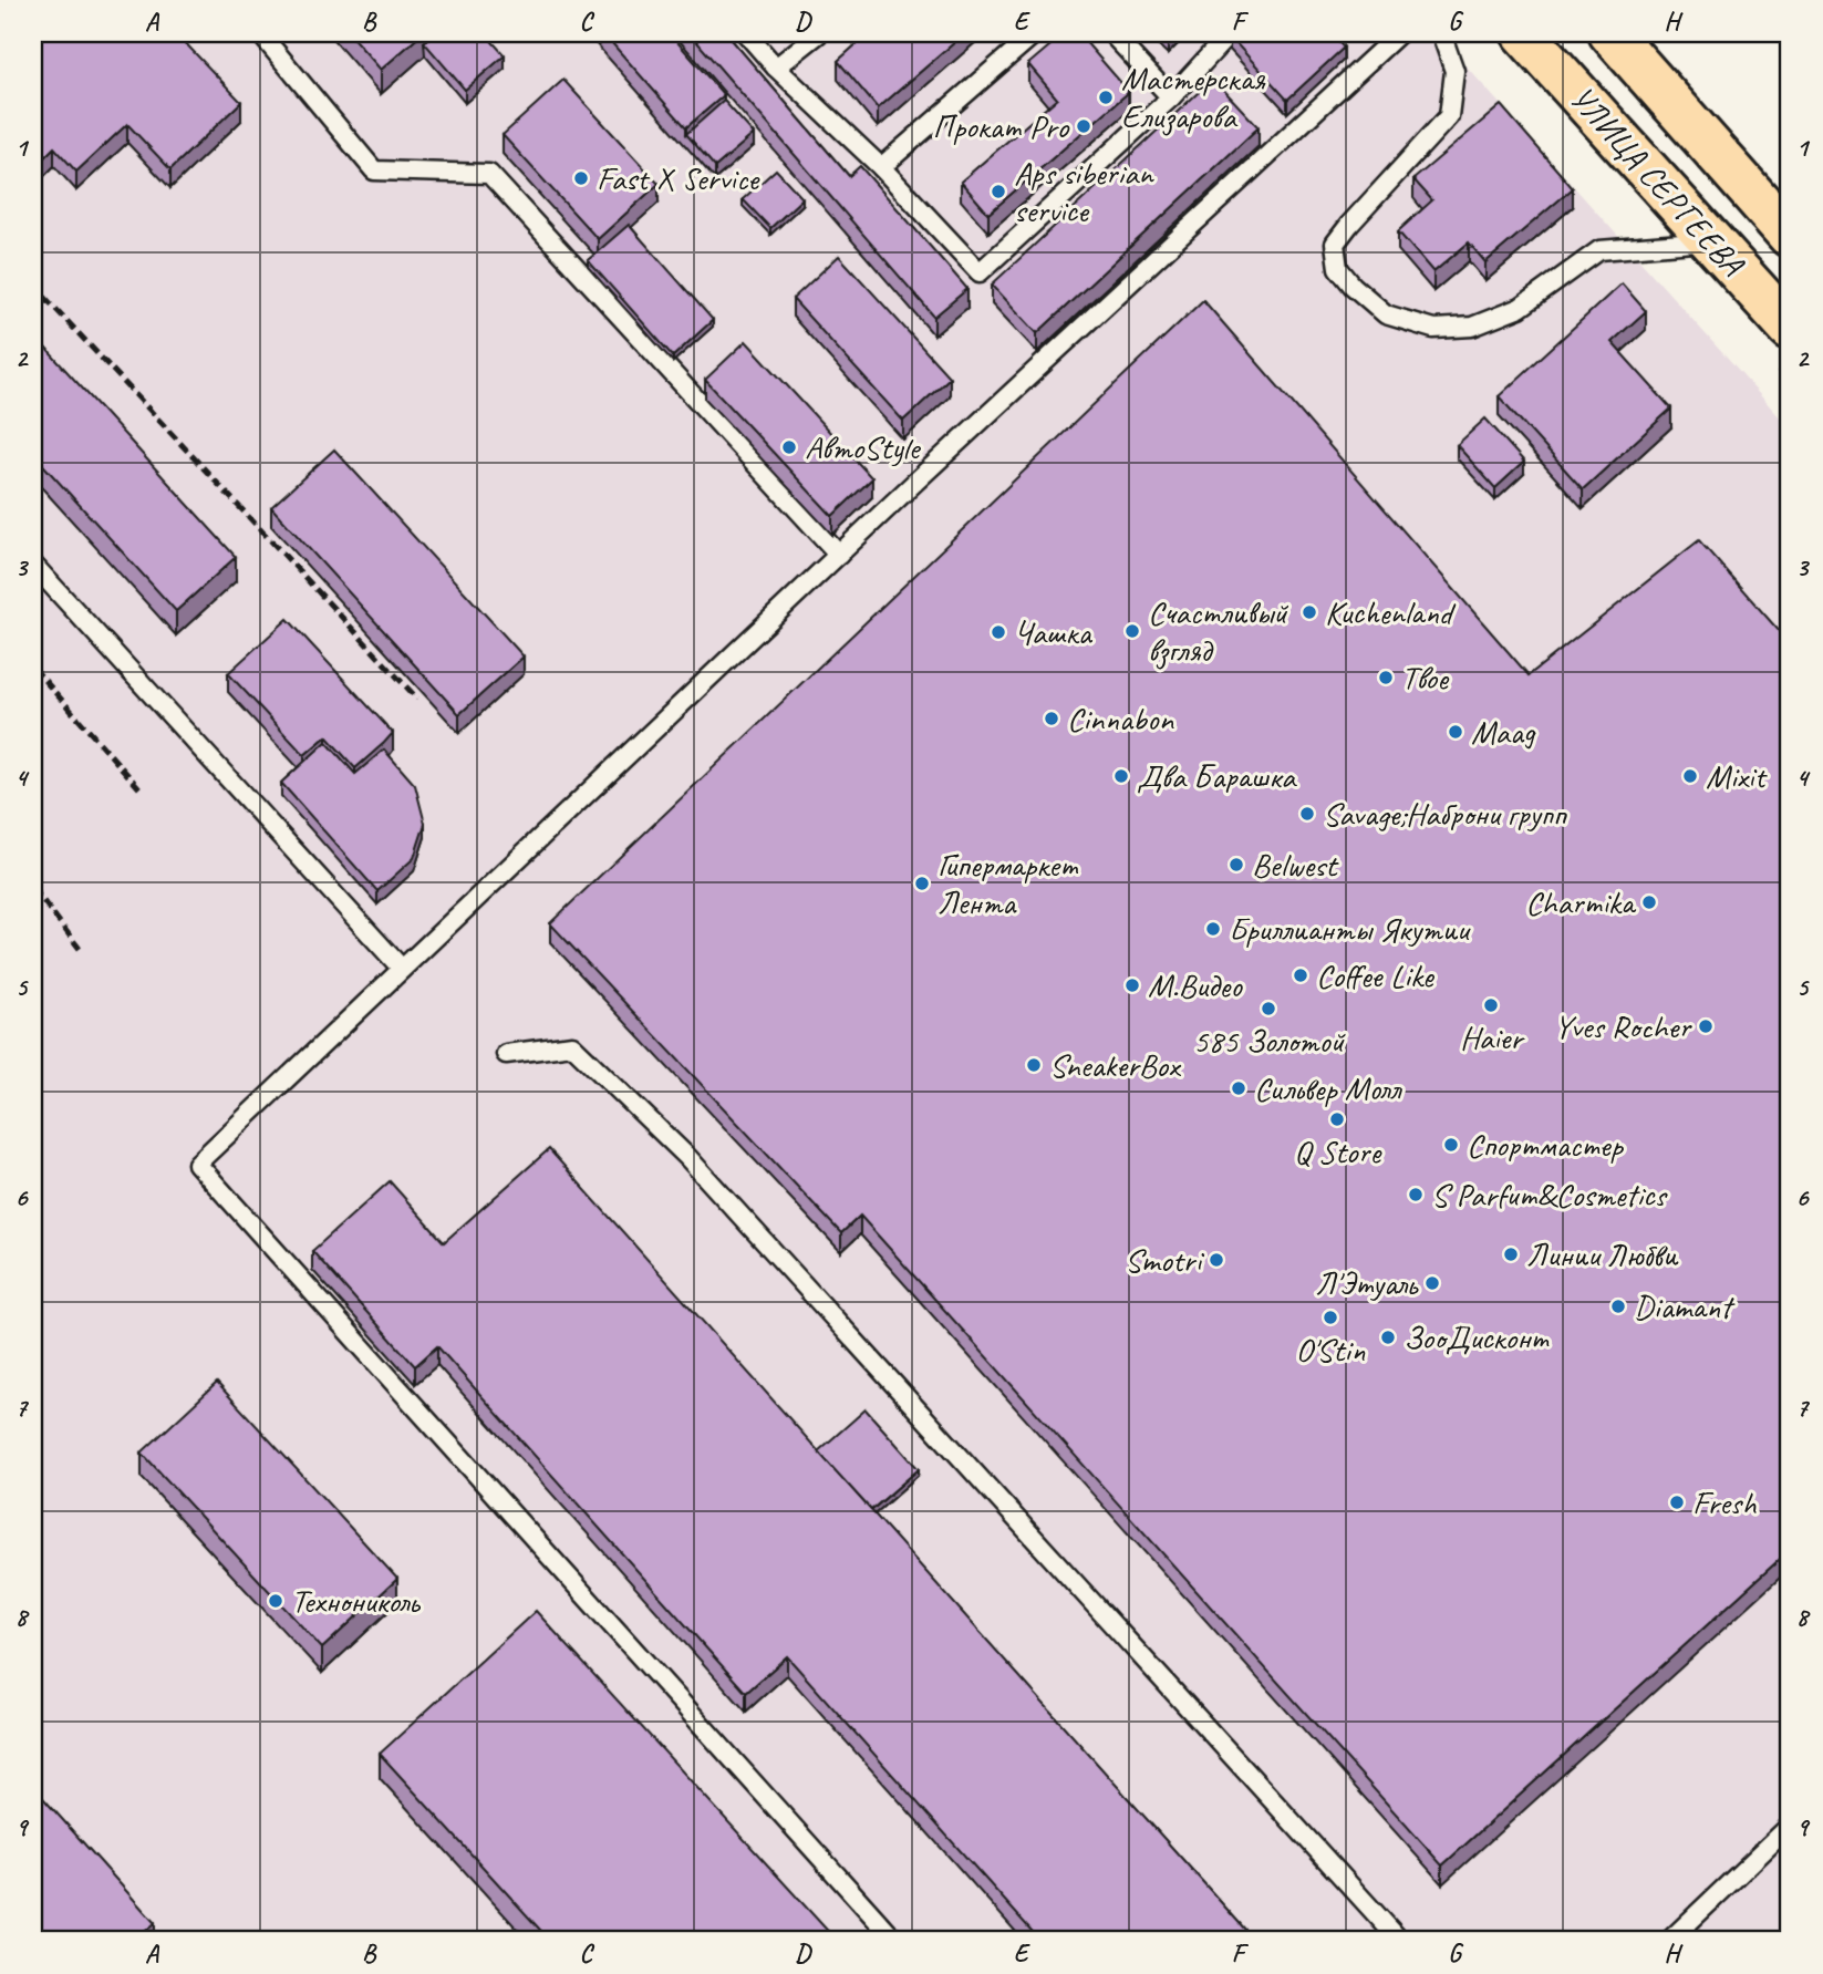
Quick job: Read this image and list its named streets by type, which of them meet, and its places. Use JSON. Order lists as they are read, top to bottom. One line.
{"streets":{"main road":["УЛИЦА СЕРГЕЕВА"]},"places":["Мастерская Елизарова","Прокат Pro","Fast X Service","Aps siberian service","АвтоStyle","Kuchenland","Счастливый взгляд","Чашка","Твое","Cinnabon","Maag","Два Барашка","Mixit","Savage;Наброни групп","Belwest","Гипермаркет Лента","Charmika","Бриллианты Якутии","Coffee Like","М.Видео","Haier","585 Золотой","Yves Rocher","SneakerBox","Сильвер Молл","Q Store","Спортмастер","S Parfum&Cosmetics","Линии Любви","Smotri","Л'Этуаль","Diamant","O'Stin","ЗооДисконт","Fresh","Технониколь"],"grid":{"columns":["A","B","C","D","E","F","G","H"],"rows":["1","2","3","4","5","6","7","8","9"]}}
